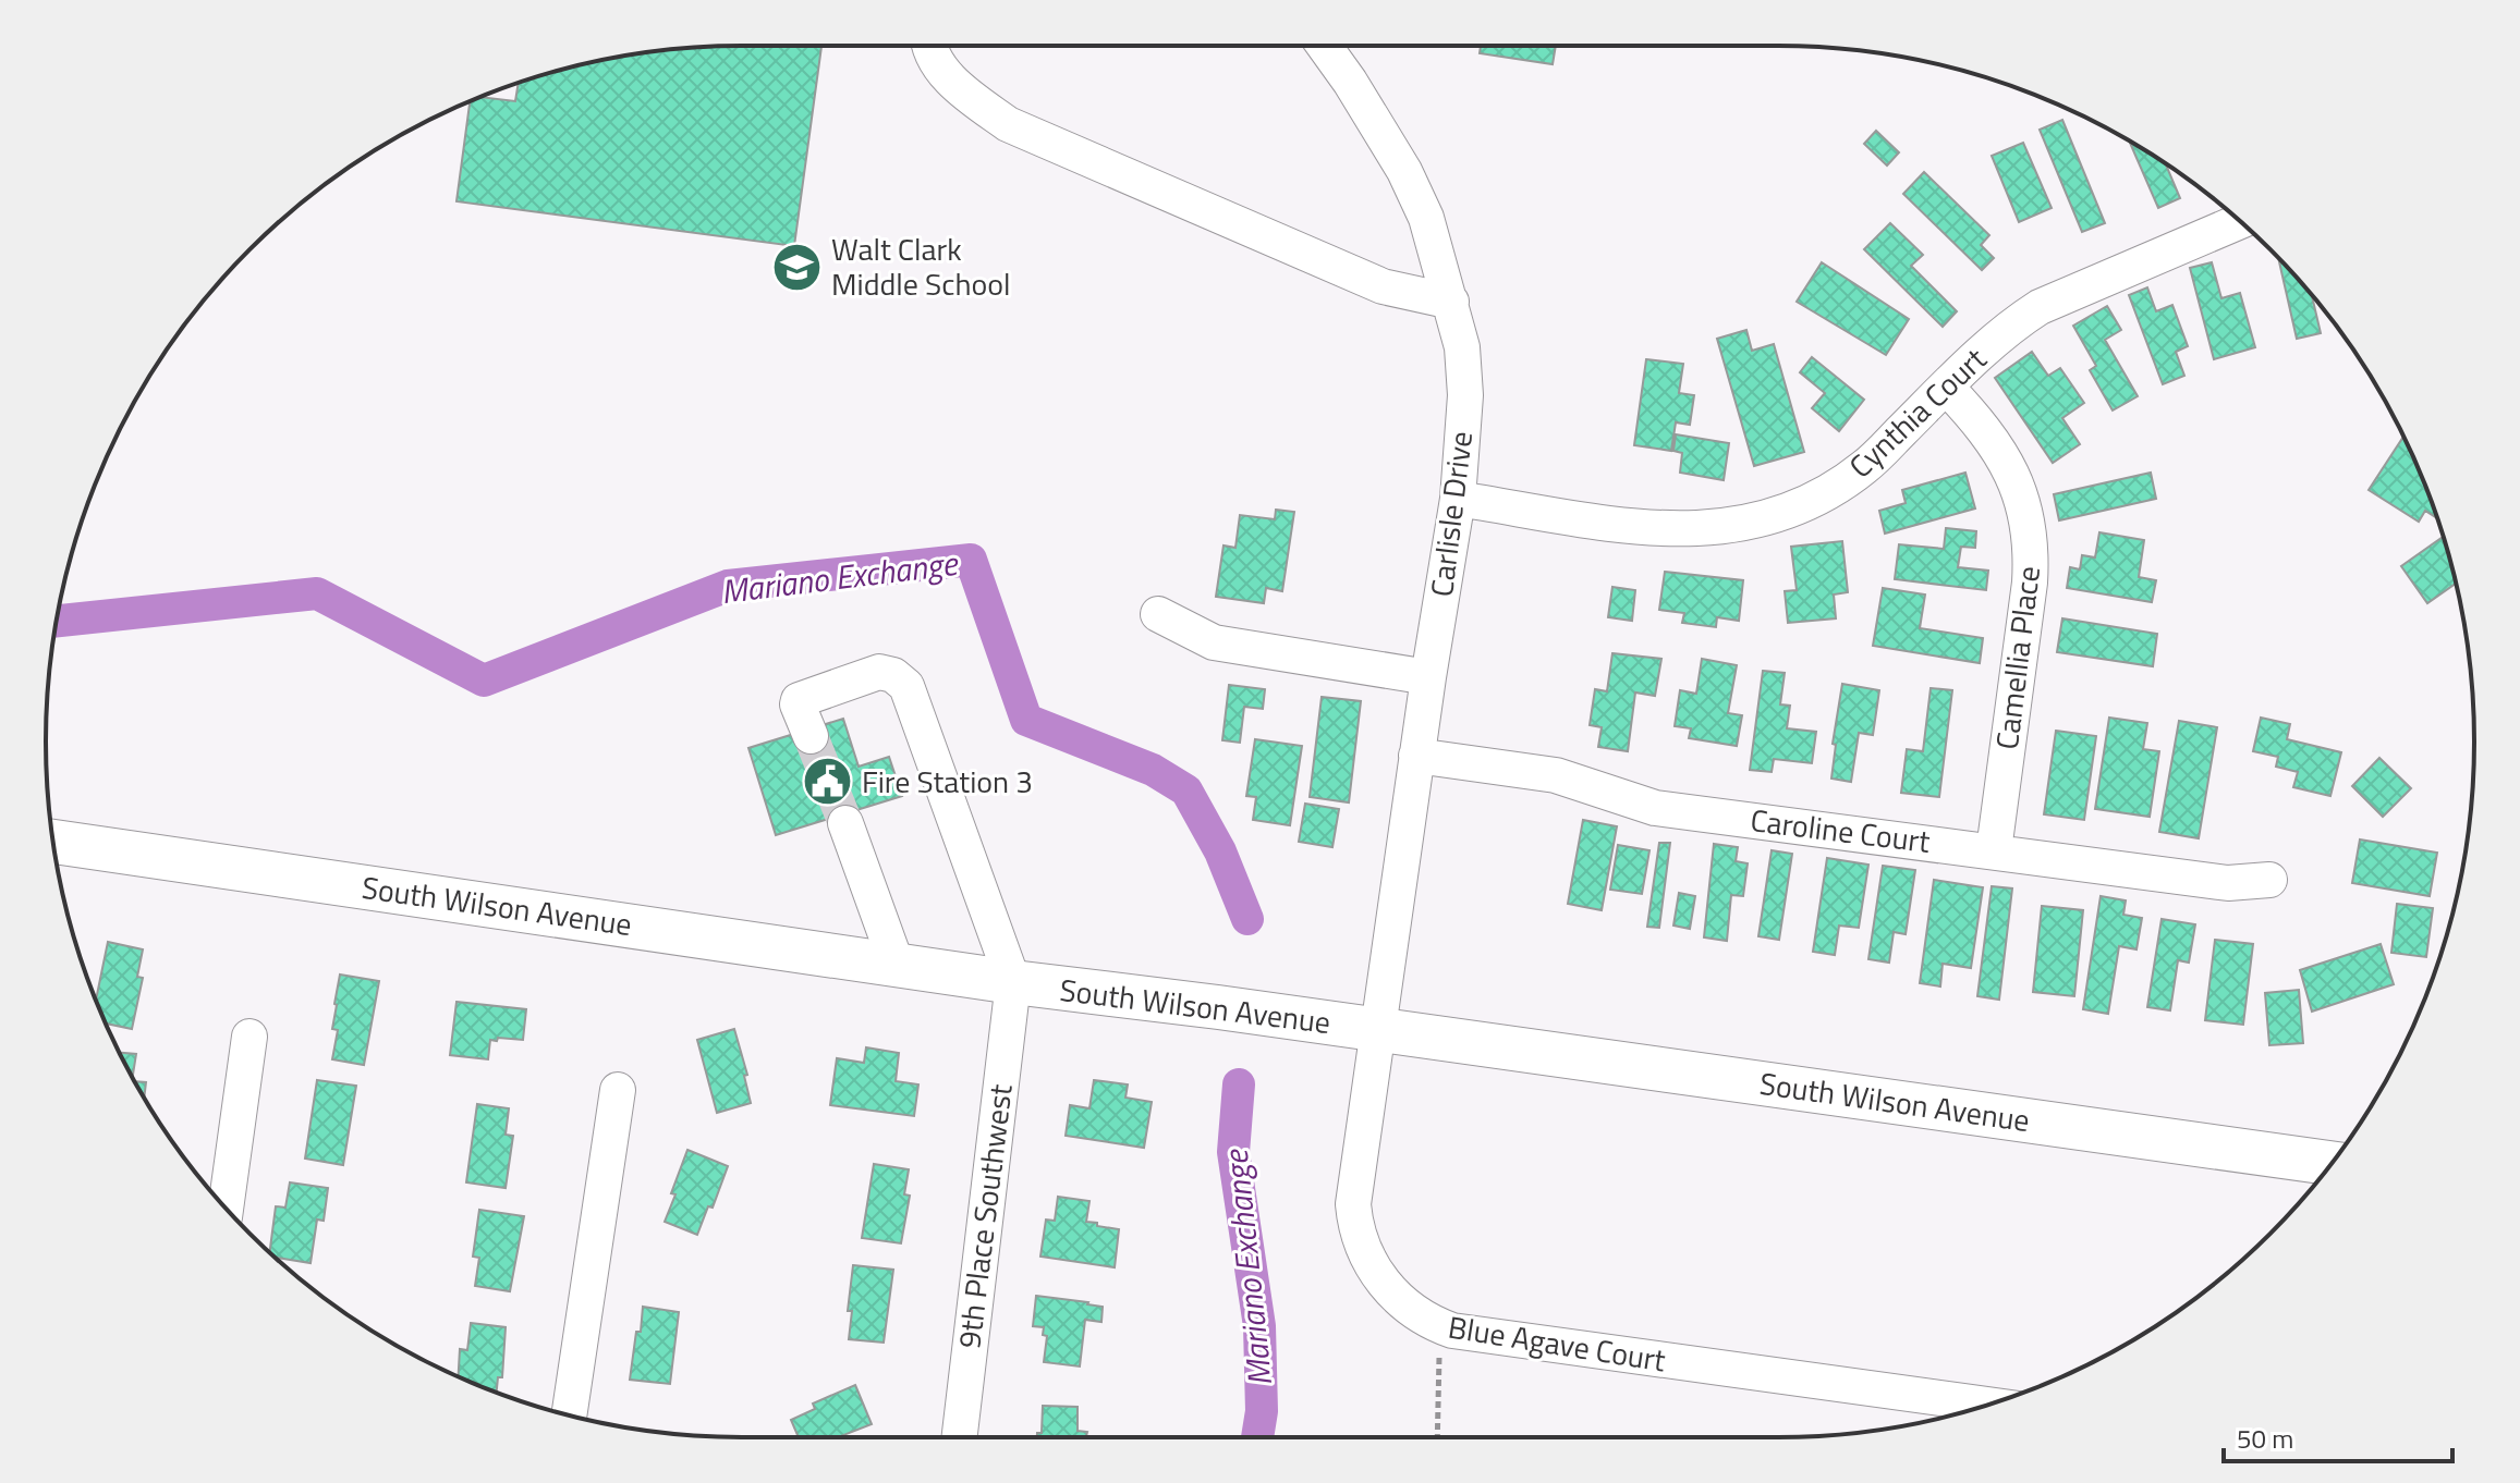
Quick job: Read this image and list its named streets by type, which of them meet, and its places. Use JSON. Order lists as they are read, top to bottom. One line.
{"streets":{"main road":["South Wilson Avenue"],"street":["Cynthia Court","Carlisle Drive","Camellia Place","Caroline Court","9th Place Southwest","Blue Agave Court"]},"crossings":[["Cynthia Court","Carlisle Drive"],["Cynthia Court","Camellia Place"],["Carlisle Drive","Caroline Court"],["Carlisle Drive","South Wilson Avenue"],["Carlisle Drive","Blue Agave Court"],["Camellia Place","Caroline Court"],["South Wilson Avenue","9th Place Southwest"],["South Wilson Avenue","Blue Agave Court"]],"water":["Mariano Exchange"],"places":{"school or university":["Walt Clark Middle School"],"public building":["Fire Station 3"]},"scale_bar":"50 m"}
